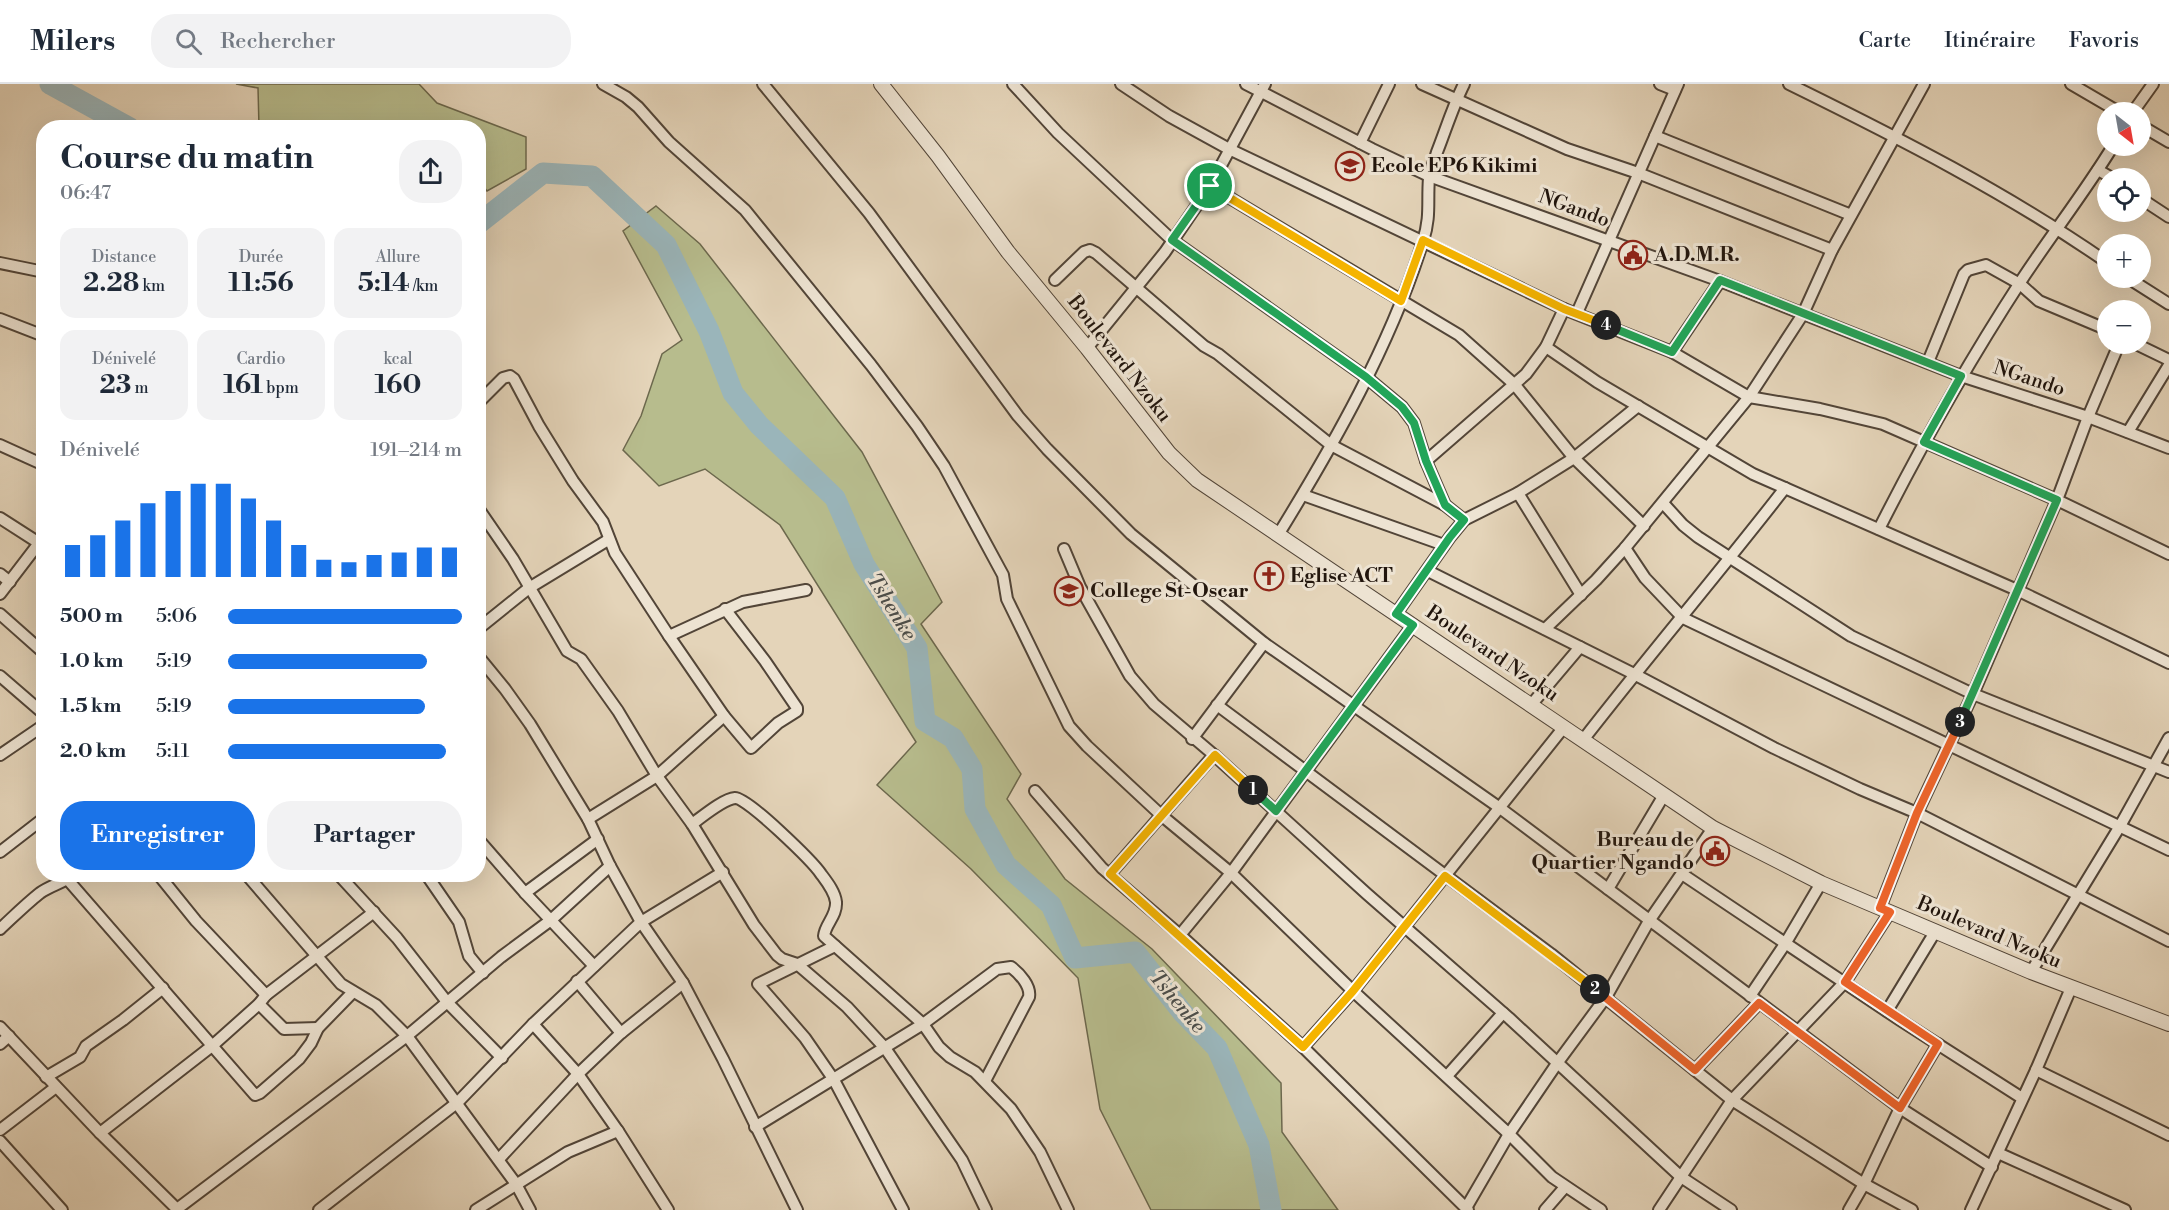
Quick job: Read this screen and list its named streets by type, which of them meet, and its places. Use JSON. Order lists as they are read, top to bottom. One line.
{"streets":{"street":["NGando","Boulevard Nzoku"]},"water":["Tshenke"],"places":{"school or university":["Ecole EP6 Kikimi","College St-Oscar"],"public building":["A.D.M.R.","Bureau de Quartier Ngando"],"church":["Eglise ACT"]},"north":"bottom right","page":{"header":"Milers","search":"Rechercher","nav":["Carte","Itinéraire","Favoris"],"map_buttons":["+","−"],"heading":["Course du matin","06:47"],"stats":[["Distance","2.28 km"],["Durée","11:56"],["Allure","5:14 /km"],["Dénivelé","23 m"],["Cardio","161 bpm"],["kcal","160"]],"pins":["4","3","1","2"],"chart":["Dénivelé","191–214 m"],"list":[{"name":"500 m","note":"5:06"},{"name":"1.0 km","note":"5:19"},{"name":"1.5 km","note":"5:19"},{"name":"2.0 km","note":"5:11"}],"buttons":["Enregistrer","Partager"]}}
